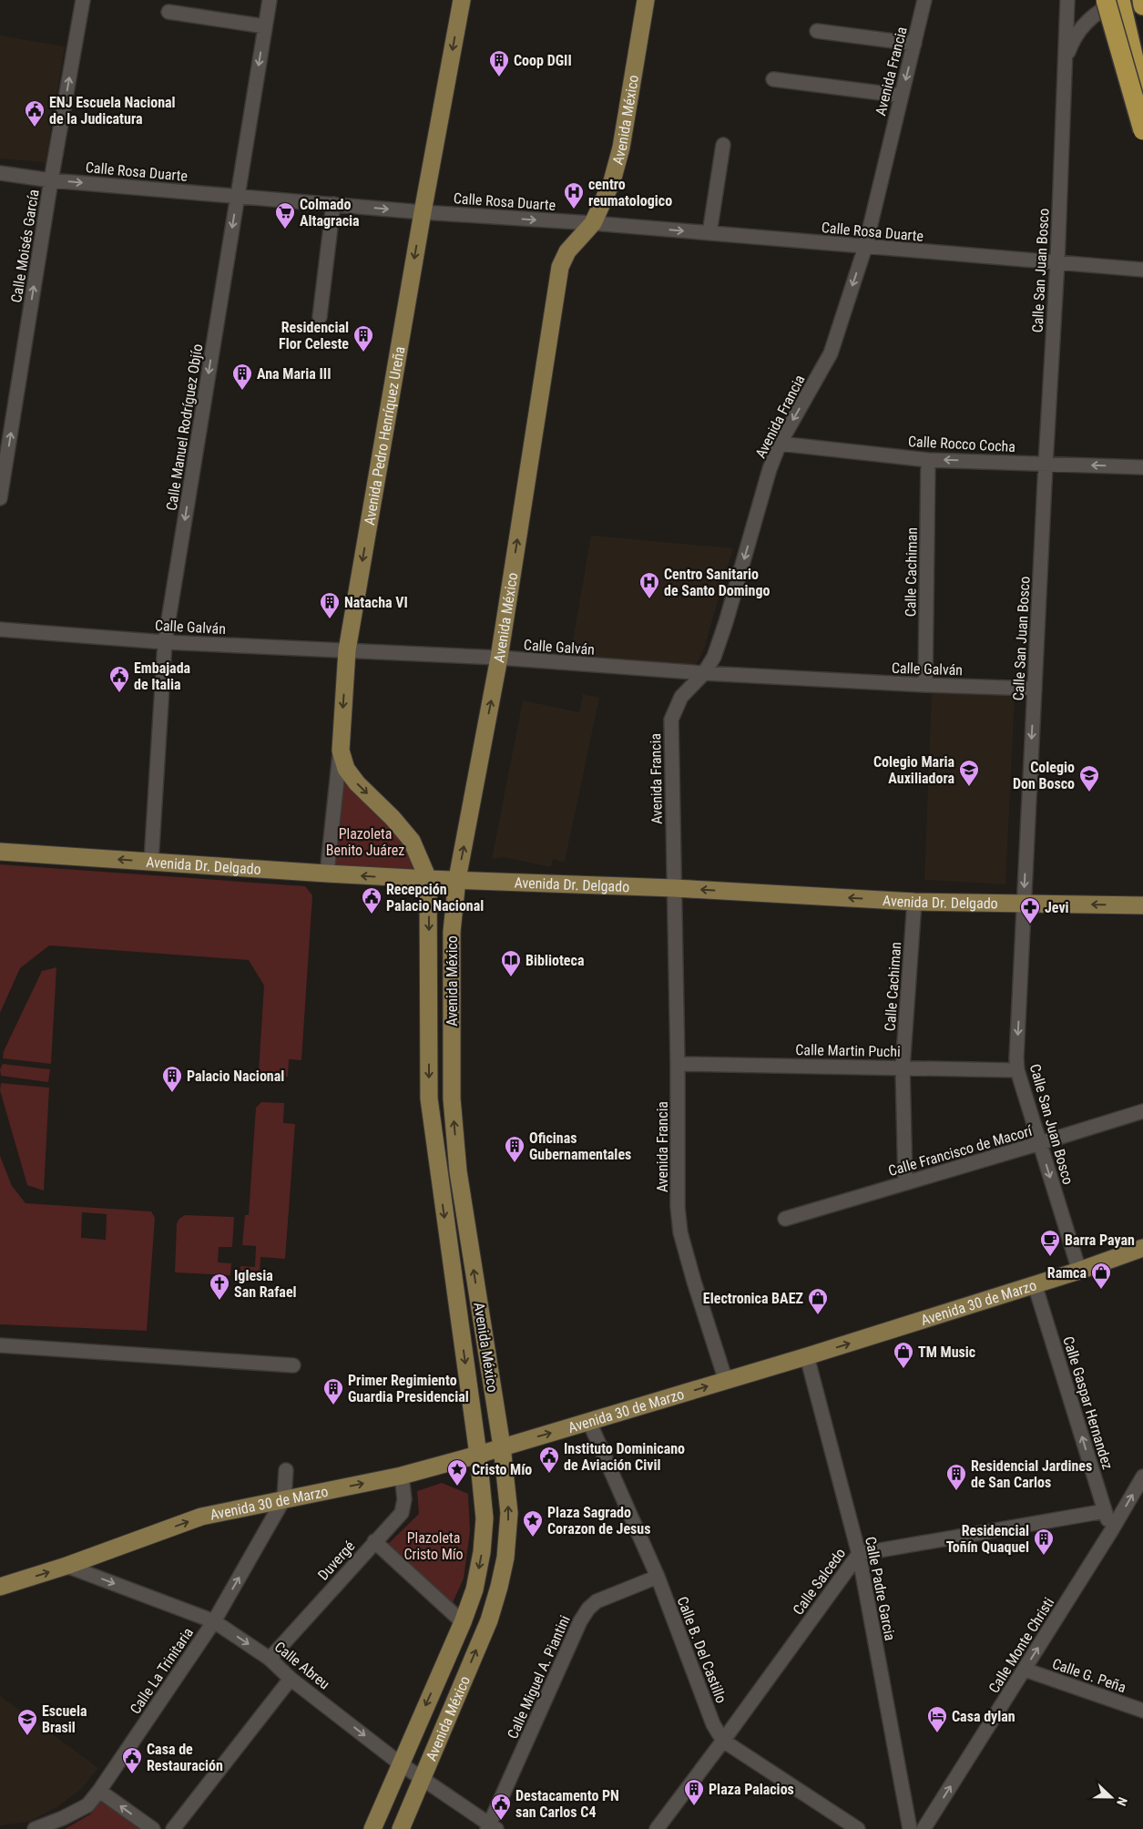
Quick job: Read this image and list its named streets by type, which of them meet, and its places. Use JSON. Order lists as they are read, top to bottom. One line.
{"streets":{"main road":["Avenida México","Avenida Pedro Henríquez Ureña","Avenida Dr. Delgado","Avenida 30 de Marzo"],"street":["Avenida Francia","Calle Rosa Duarte","Calle Moisés García","Calle San Juan Bosco","Calle Manuel Rodríguez Objío","Calle Rocco Cocha","Calle Cachiman","Calle Galván","Calle Martin Puchi","Calle Francisco de Macorí","Calle Gaspar Hernandez","Duvergé","Calle Salcedo","Calle Padre Garcia","Calle Monte Christi","Calle B. Del Castillo","Calle Abreu","Calle La Trinitaria","Calle G. Peña","Calle Miguel A. Piantini"]},"crossings":[["Avenida Francia","Calle Rosa Duarte"],["Avenida Francia","Calle Rocco Cocha"],["Avenida Francia","Calle Galván"],["Avenida Francia","Avenida Dr. Delgado"],["Avenida Francia","Calle Martin Puchi"],["Avenida Francia","Avenida 30 de Marzo"],["Avenida México","Calle Rosa Duarte"],["Avenida México","Avenida Pedro Henríquez Ureña"],["Avenida México","Calle Galván"],["Avenida México","Avenida Dr. Delgado"],["Avenida México","Avenida 30 de Marzo"],["Avenida México","Calle Abreu"],["Calle Rosa Duarte","Calle Moisés García"],["Calle Rosa Duarte","Calle San Juan Bosco"],["Calle Rosa Duarte","Calle Manuel Rodríguez Objío"],["Calle Rosa Duarte","Avenida Pedro Henríquez Ureña"],["Calle San Juan Bosco","Calle Rocco Cocha"],["Calle San Juan Bosco","Calle Galván"],["Calle San Juan Bosco","Avenida Dr. Delgado"],["Calle San Juan Bosco","Calle Martin Puchi"],["Calle San Juan Bosco","Calle Francisco de Macorí"],["Calle San Juan Bosco","Avenida 30 de Marzo"],["Calle Manuel Rodríguez Objío","Calle Galván"],["Calle Manuel Rodríguez Objío","Avenida Dr. Delgado"],["Avenida Pedro Henríquez Ureña","Calle Galván"],["Avenida Pedro Henríquez Ureña","Avenida Dr. Delgado"],["Calle Rocco Cocha","Calle Cachiman"],["Calle Cachiman","Calle Galván"],["Calle Cachiman","Avenida Dr. Delgado"],["Calle Cachiman","Calle Martin Puchi"],["Calle Cachiman","Calle Francisco de Macorí"],["Avenida 30 de Marzo","Calle Gaspar Hernandez"],["Avenida 30 de Marzo","Duvergé"],["Avenida 30 de Marzo","Calle Padre Garcia"],["Avenida 30 de Marzo","Calle B. Del Castillo"],["Avenida 30 de Marzo","Calle Abreu"],["Avenida 30 de Marzo","Calle La Trinitaria"],["Calle Gaspar Hernandez","Calle Salcedo"],["Calle Gaspar Hernandez","Calle Monte Christi"],["Duvergé","Calle Abreu"],["Calle Salcedo","Calle Padre Garcia"],["Calle Salcedo","Calle B. Del Castillo"],["Calle Monte Christi","Calle G. Peña"],["Calle B. Del Castillo","Calle Miguel A. Piantini"],["Calle Abreu","Calle La Trinitaria"],["Calle Abreu","Calle Miguel A. Piantini"]],"one_way":["Avenida Francia","Calle Rosa Duarte","Calle Moisés García","Calle San Juan Bosco","Calle Manuel Rodríguez Objío","Avenida Pedro Henríquez Ureña","Calle Rocco Cocha","Avenida Dr. Delgado","Avenida 30 de Marzo","Calle Gaspar Hernandez","Calle Monte Christi","Calle Abreu"],"parks":["Plazoleta Benito Juárez","Plazoleta Cristo Mío"],"places":{"building":["Coop DGII","Residencial Flor Celeste","Ana Maria III","Natacha VI","Palacio Nacional","Oficinas Gubernamentales","Primer Regimiento Guardia Presidencial","Residencial Jardines de San Carlos","Residencial Toñín Quaquel","Plaza Palacios"],"public building":["ENJ Escuela Nacional de la Judicatura","Embajada de Italia","Recepción Palacio Nacional","Instituto Dominicano de Aviación Civil","Casa de Restauración","Destacamento PN san Carlos C4"],"hospital":["centro reumatologico","Centro Sanitario de Santo Domingo"],"supermarket":["Colmado Altagracia"],"school or university":["Colegio Maria Auxiliadora","Colegio Don Bosco","Escuela Brasil"],"pharmacy":["Jevi"],"library":["Biblioteca"],"cafe":["Barra Payan"],"shop":["Ramca","Electronica BAEZ","TM Music"],"church":["Iglesia San Rafael"],"place":["Cristo Mío","Plaza Sagrado Corazon de Jesus"],"hotel":["Casa dylan"]},"north":"right"}
